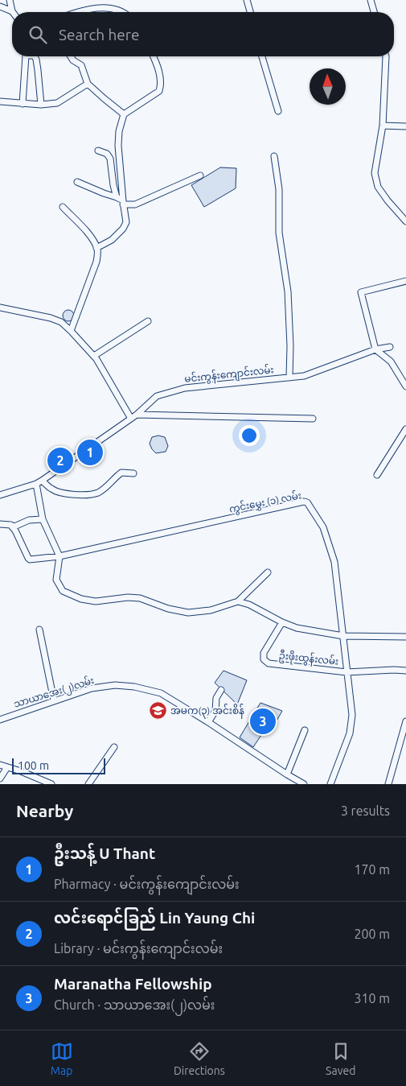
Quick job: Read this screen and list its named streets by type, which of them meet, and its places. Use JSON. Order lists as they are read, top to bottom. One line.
{"streets":{"street":["မင်းကွန်းကျောင်းလမ်း","ကွင်းမွှေး (၁) လမ်း","ဦးဖိုးထွန်းလမ်း","သာယာအေး(၂)လမ်း"]},"crossings":[["ကွင်းမွှေး (၁) လမ်း","ဦးဖိုးထွန်းလမ်း"]],"places":{"school or university":["အမက(၃) အင်းစိန်"]},"scale_bar":"100 m","north":"top","page":{"search":"Search here","pins":["1","2","3"],"scale":"100 m","heading":["Nearby","3 results"],"list":[{"mark":"1","name":"ဦးသန့် U Thant","note":"Pharmacy · မင်းကွန်းကျောင်းလမ်း","value":"170 m"},{"mark":"2","name":"လင်းရောင်ခြည် Lin Yaung Chi","note":"Library · မင်းကွန်းကျောင်းလမ်း","value":"200 m"},{"mark":"3","name":"Maranatha Fellowship","note":"Church · သာယာအေး(၂)လမ်း","value":"310 m"}],"nav":["Map","Directions","Saved"]}}
